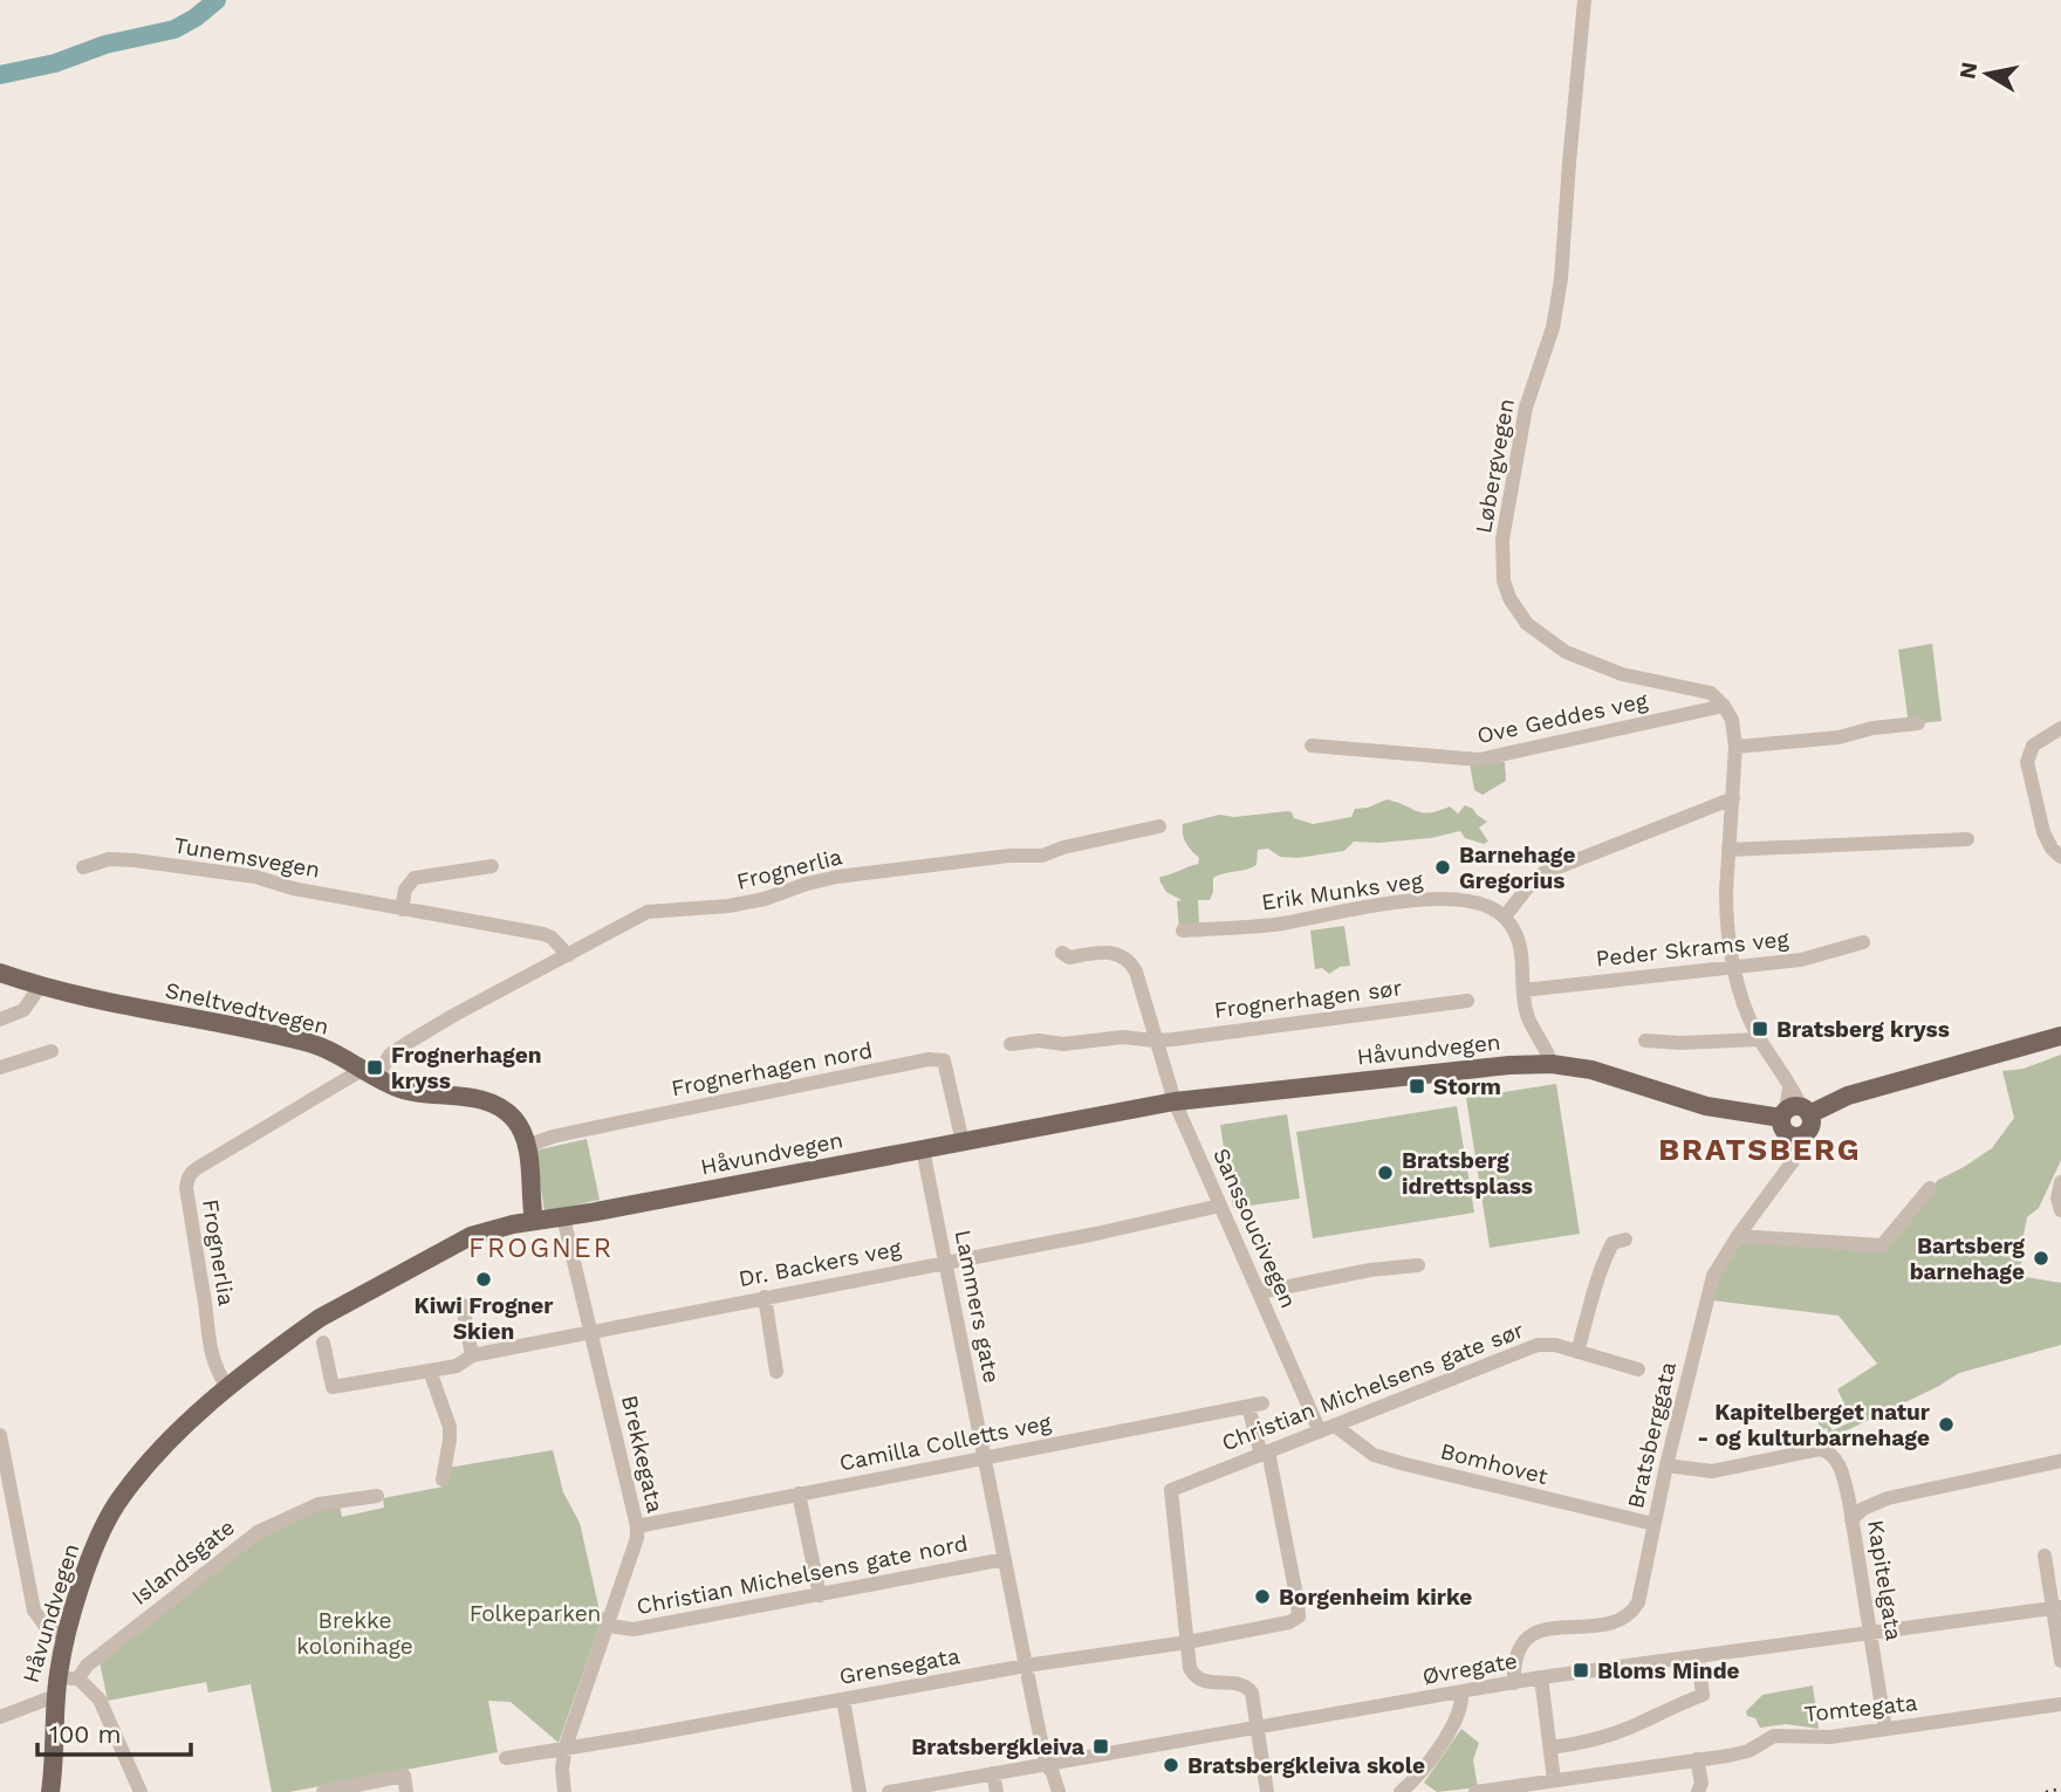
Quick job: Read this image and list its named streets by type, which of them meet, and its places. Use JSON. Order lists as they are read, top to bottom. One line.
{"streets":{"main road":["Sneltvedtvegen","Håvundvegen"],"street":["Løbergvegen","Ove Geddes veg","Tunemsvegen","Frognerlia","Erik Munks veg","Peder Skrams veg","Frognerhagen sør","Frognerhagen nord","Sanssoucivegen","Dr. Backers veg","Lammers gate","Christian Michelsens gate sør","Bratsberggata","Camilla Colletts veg","Brekkegata","Bomhovet","Islandsgate","Christian Michelsens gate nord","Kapitelgata","Grensegata","Øvregate","Tomtegata"]},"crossings":[["Løbergvegen","Ove Geddes veg"],["Tunemsvegen","Frognerlia"],["Frognerlia","Sneltvedtvegen"],["Frognerlia","Håvundvegen"],["Frognerhagen sør","Sanssoucivegen"],["Sneltvedtvegen","Håvundvegen"],["Sneltvedtvegen","Frognerhagen nord"],["Håvundvegen","Frognerhagen nord"],["Håvundvegen","Sanssoucivegen"],["Håvundvegen","Lammers gate"],["Håvundvegen","Brekkegata"],["Sanssoucivegen","Dr. Backers veg"],["Sanssoucivegen","Christian Michelsens gate sør"],["Sanssoucivegen","Bomhovet"],["Dr. Backers veg","Lammers gate"],["Dr. Backers veg","Brekkegata"],["Lammers gate","Camilla Colletts veg"],["Lammers gate","Christian Michelsens gate nord"],["Lammers gate","Grensegata"],["Lammers gate","Øvregate"],["Christian Michelsens gate sør","Camilla Colletts veg"],["Christian Michelsens gate sør","Bomhovet"],["Christian Michelsens gate sør","Grensegata"],["Bratsberggata","Bomhovet"],["Bratsberggata","Kapitelgata"],["Bratsberggata","Øvregate"],["Camilla Colletts veg","Brekkegata"],["Camilla Colletts veg","Grensegata"],["Brekkegata","Christian Michelsens gate nord"],["Brekkegata","Grensegata"],["Kapitelgata","Øvregate"],["Kapitelgata","Tomtegata"]],"districts":["BRATSBERG","FROGNER"],"parks":["Folkeparken","Brekke kolonihage"],"places":{"other":["Barnehage Gregorius","Bratsberg idrettsplass","Bartsberg barnehage","Kiwi Frogner Skien","Kapitelberget natur - og kulturbarnehage","Borgenheim kirke","Bratsbergkleiva skole"],"transit":["Bratsberg kryss","Frognerhagen kryss","Storm","Bloms Minde","Bratsbergkleiva"]},"scale_bar":"100 m","north":"left"}
